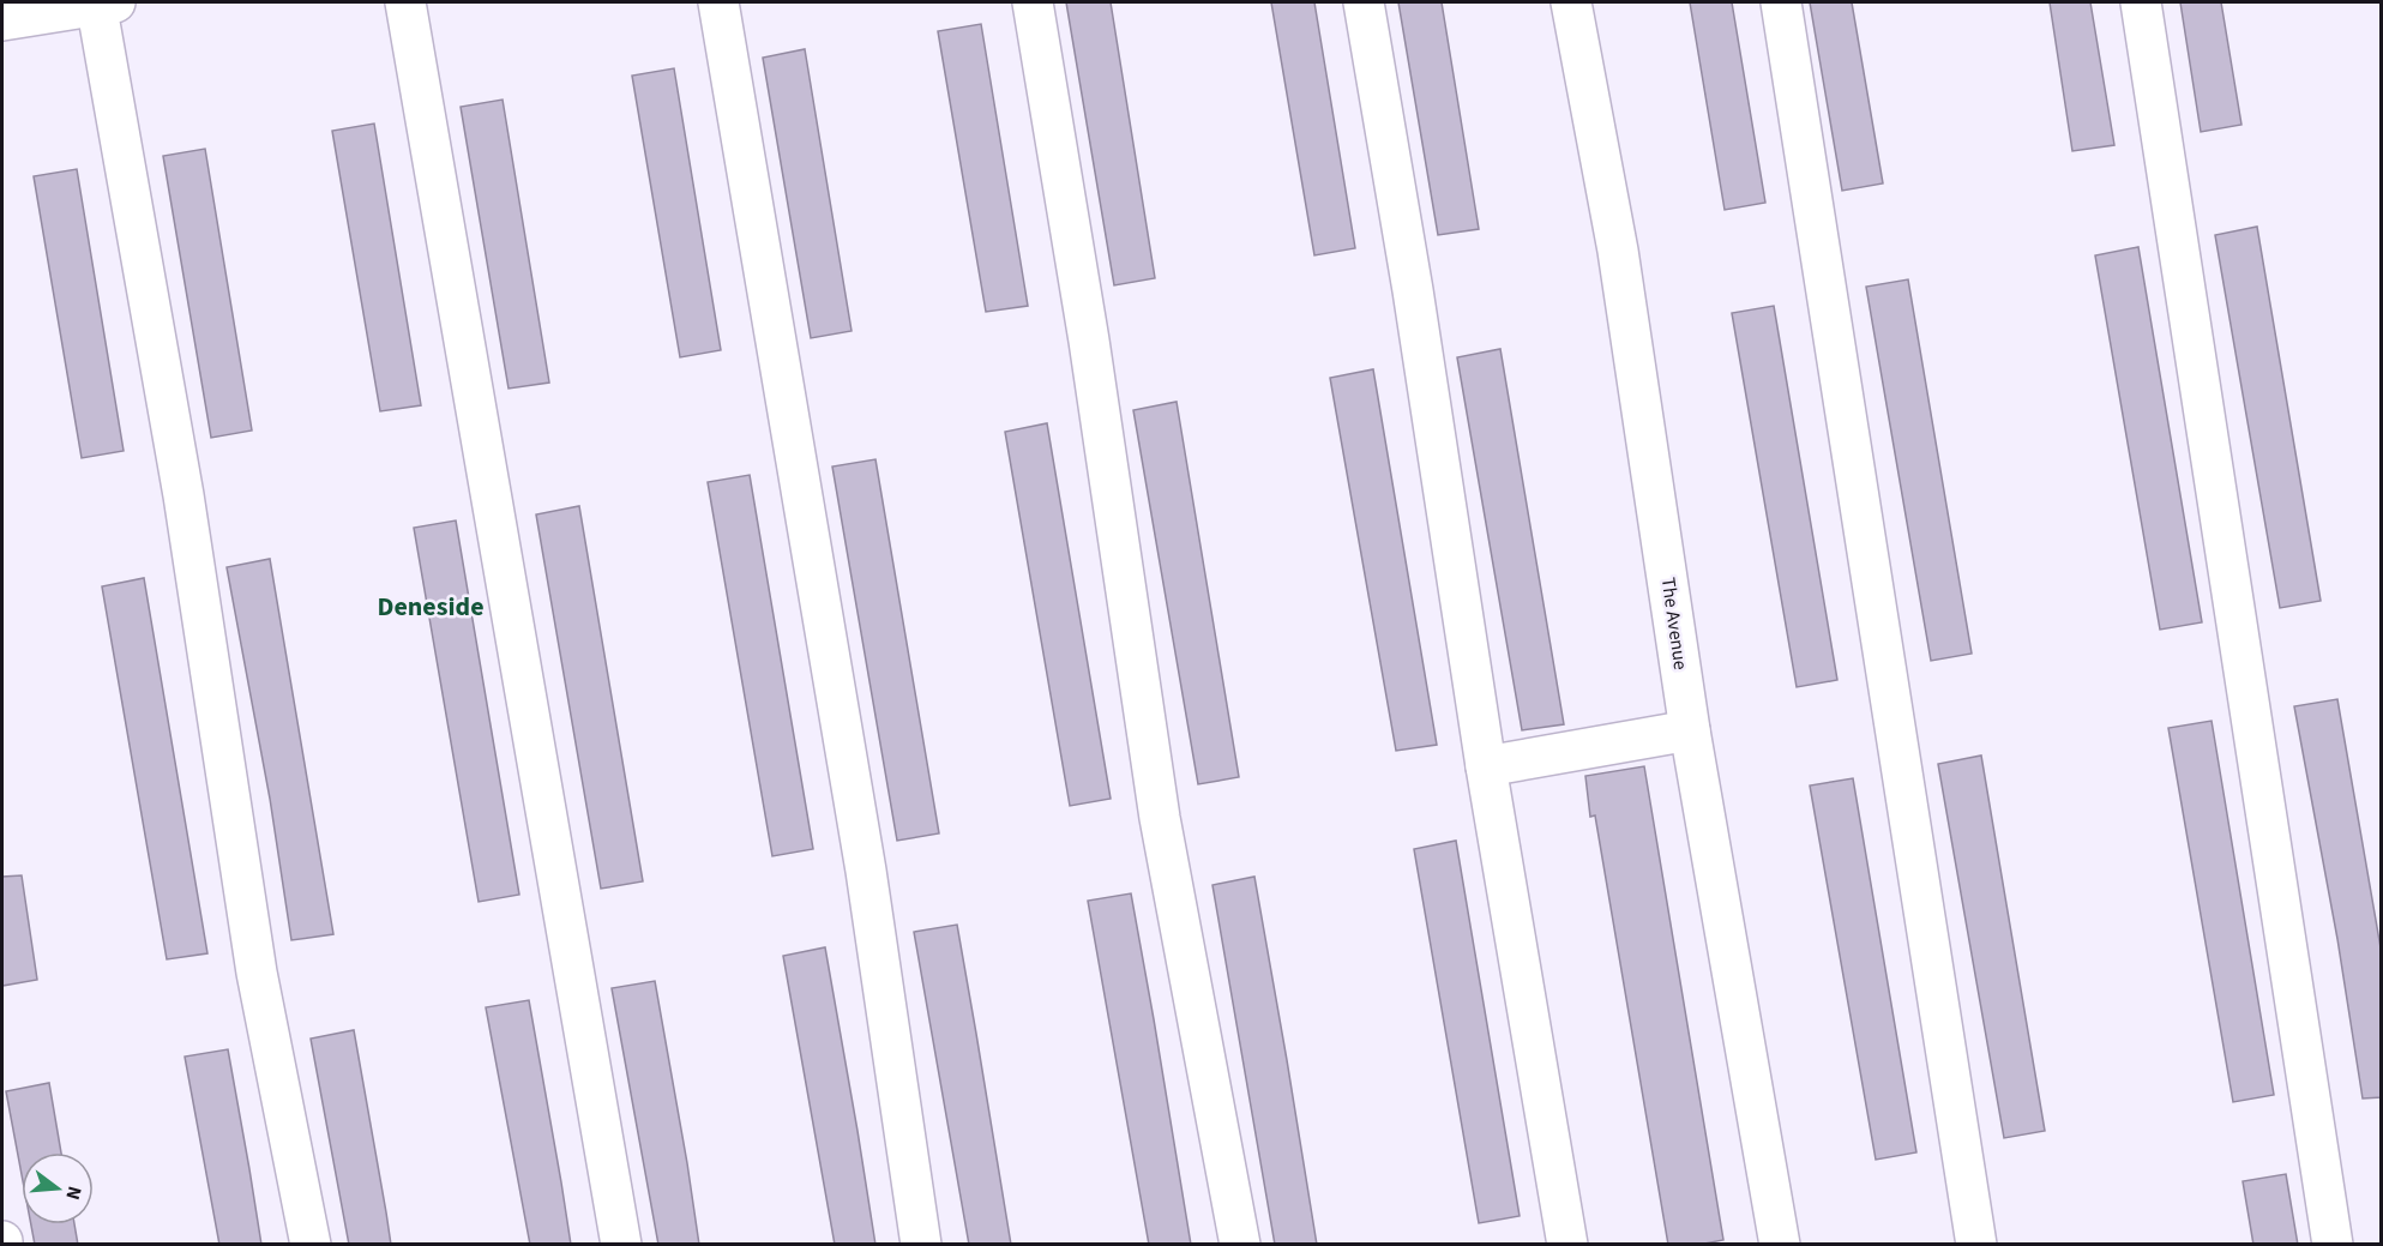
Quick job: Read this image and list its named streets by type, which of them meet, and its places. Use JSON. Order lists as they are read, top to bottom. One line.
{"streets":{"street":["The Avenue"]},"districts":["Deneside"],"north":"right"}
